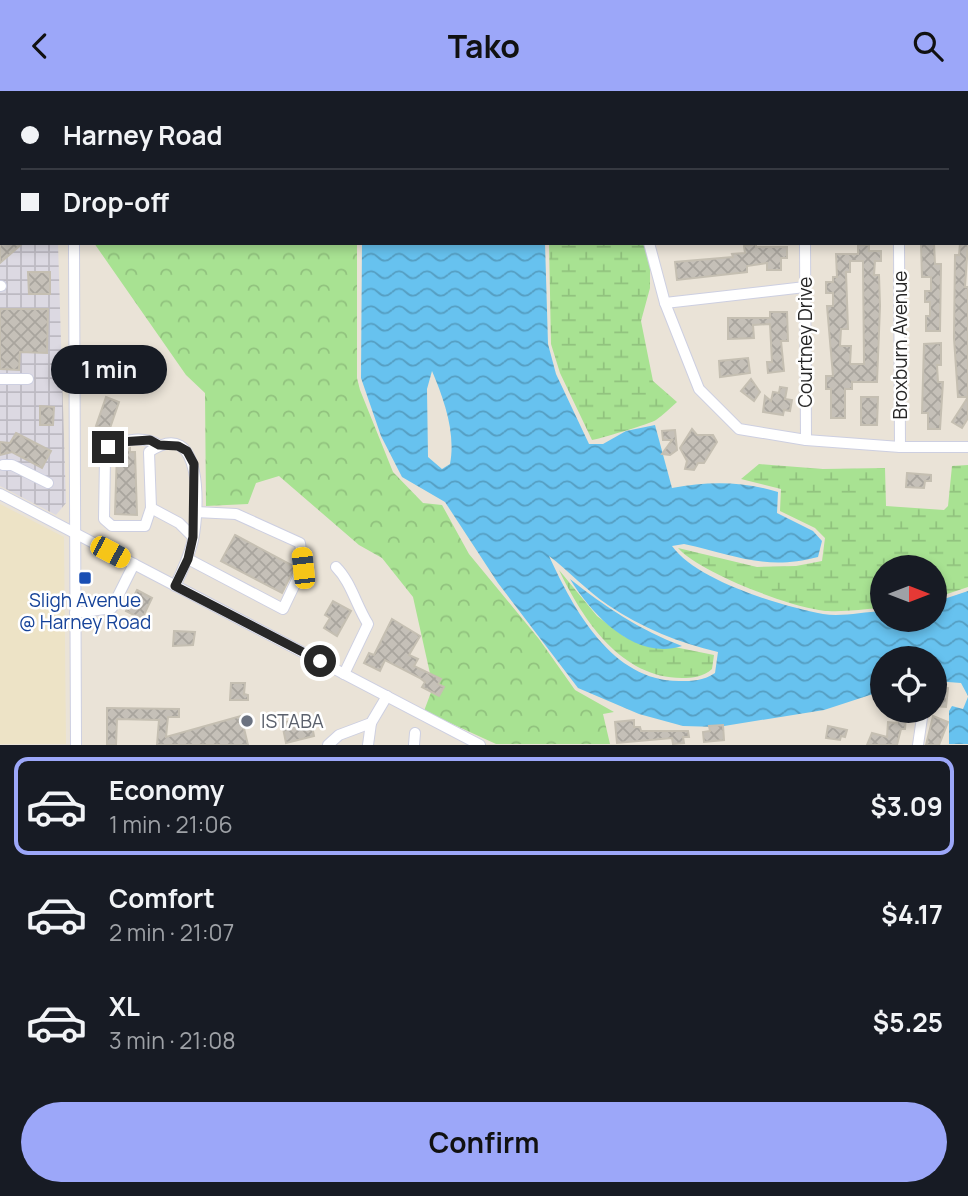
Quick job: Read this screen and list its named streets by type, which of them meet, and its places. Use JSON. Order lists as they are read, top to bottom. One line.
{"streets":{"street":["Courtney Drive","Broxburn Avenue"]},"places":{"transit":["Sligh Avenue @ Harney Road"],"other":["ISTABA"]},"north":"right","page":{"header":"Tako","banner":["Harney Road","Drop-off"],"bubble":"1 min","list":[{"name":"Economy","note":"1 min · 21:06","value":"$3.09"},{"name":"Comfort","note":"2 min · 21:07","value":"$4.17"},{"name":"XL","note":"3 min · 21:08","value":"$5.25"}],"buttons":"Confirm"}}
